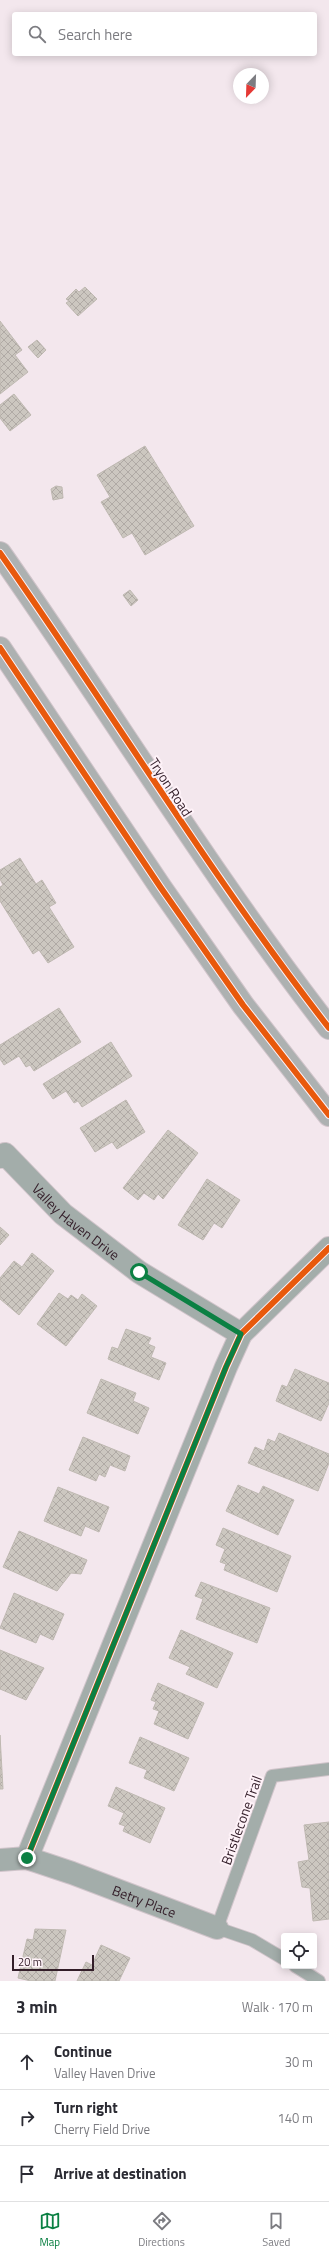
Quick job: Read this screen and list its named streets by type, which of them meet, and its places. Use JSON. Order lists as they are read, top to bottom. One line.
{"streets":{"main road":["Tryon Road"],"street":["Valley Haven Drive","Betry Place"],"lane":["Bristlecone Trail"]},"crossings":[["Bristlecone Trail","Betry Place"]],"scale_bar":"20 m","north":"bottom left","page":{"search":"Search here","scale":"20 m","heading":["3 min","Walk · 170 m"],"list":[["Continue","Valley Haven Drive","30 m"],["Turn right","Cherry Field Drive","140 m"],"Arrive at destination"],"nav":["Map","Directions","Saved"]}}
